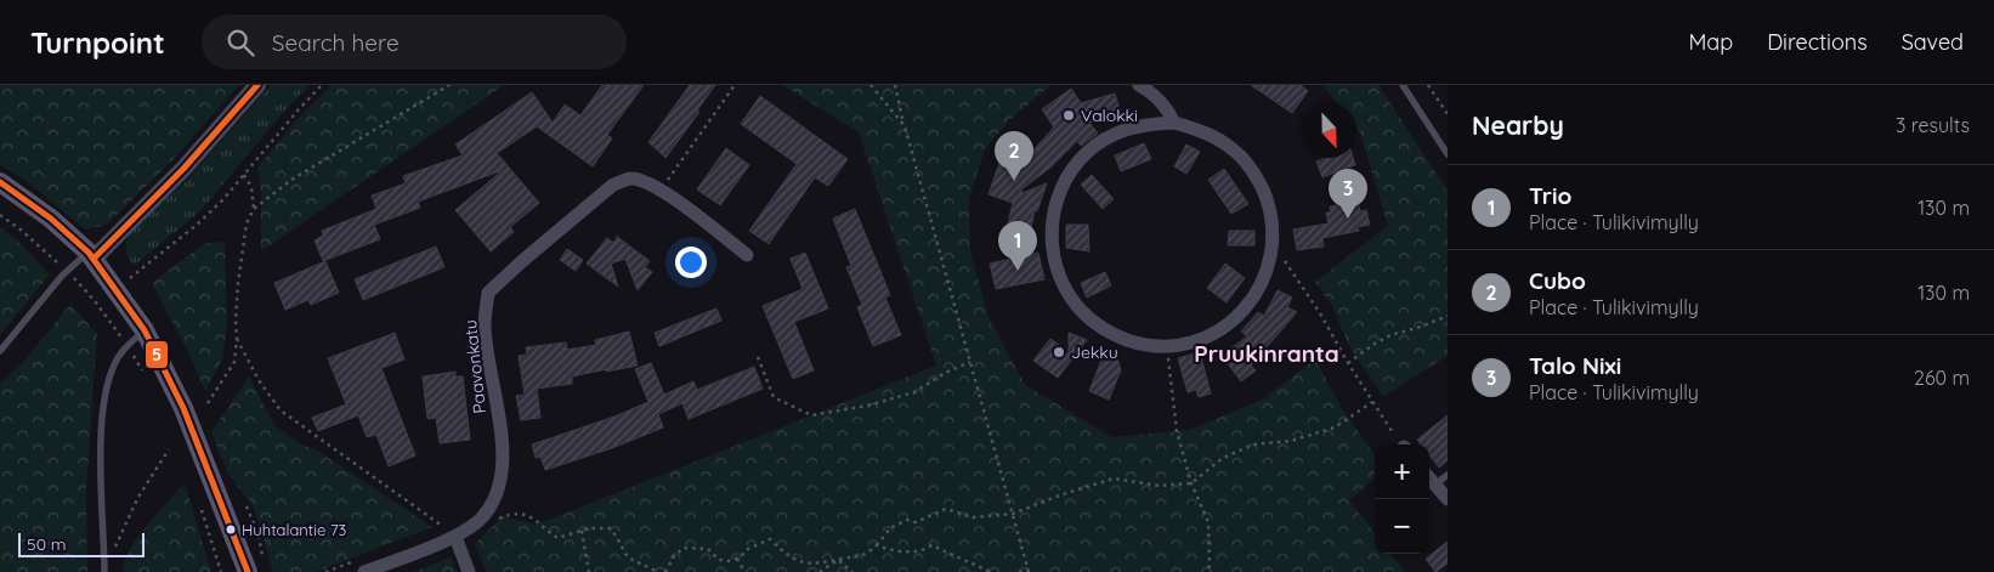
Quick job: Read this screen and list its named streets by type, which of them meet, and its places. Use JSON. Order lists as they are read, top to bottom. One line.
{"streets":{"street":["Paavonkatu"]},"districts":["Pruukinranta"],"places":["Valokki","Jekku","Huhtalantie 73"],"lines":["transit line 5"],"scale_bar":"50 m","north":"bottom","page":{"header":"Turnpoint","search":"Search here","nav":["Map","Directions","Saved"],"heading":["Nearby","3 results"],"pins":["2","3","1"],"list":[{"mark":"1","name":"Trio","note":"Place · Tulikivimylly","value":"130 m"},{"mark":"2","name":"Cubo","note":"Place · Tulikivimylly","value":"130 m"},{"mark":"3","name":"Talo Nixi","note":"Place · Tulikivimylly","value":"260 m"}],"map_buttons":["+","−"],"scale":"50 m"}}
